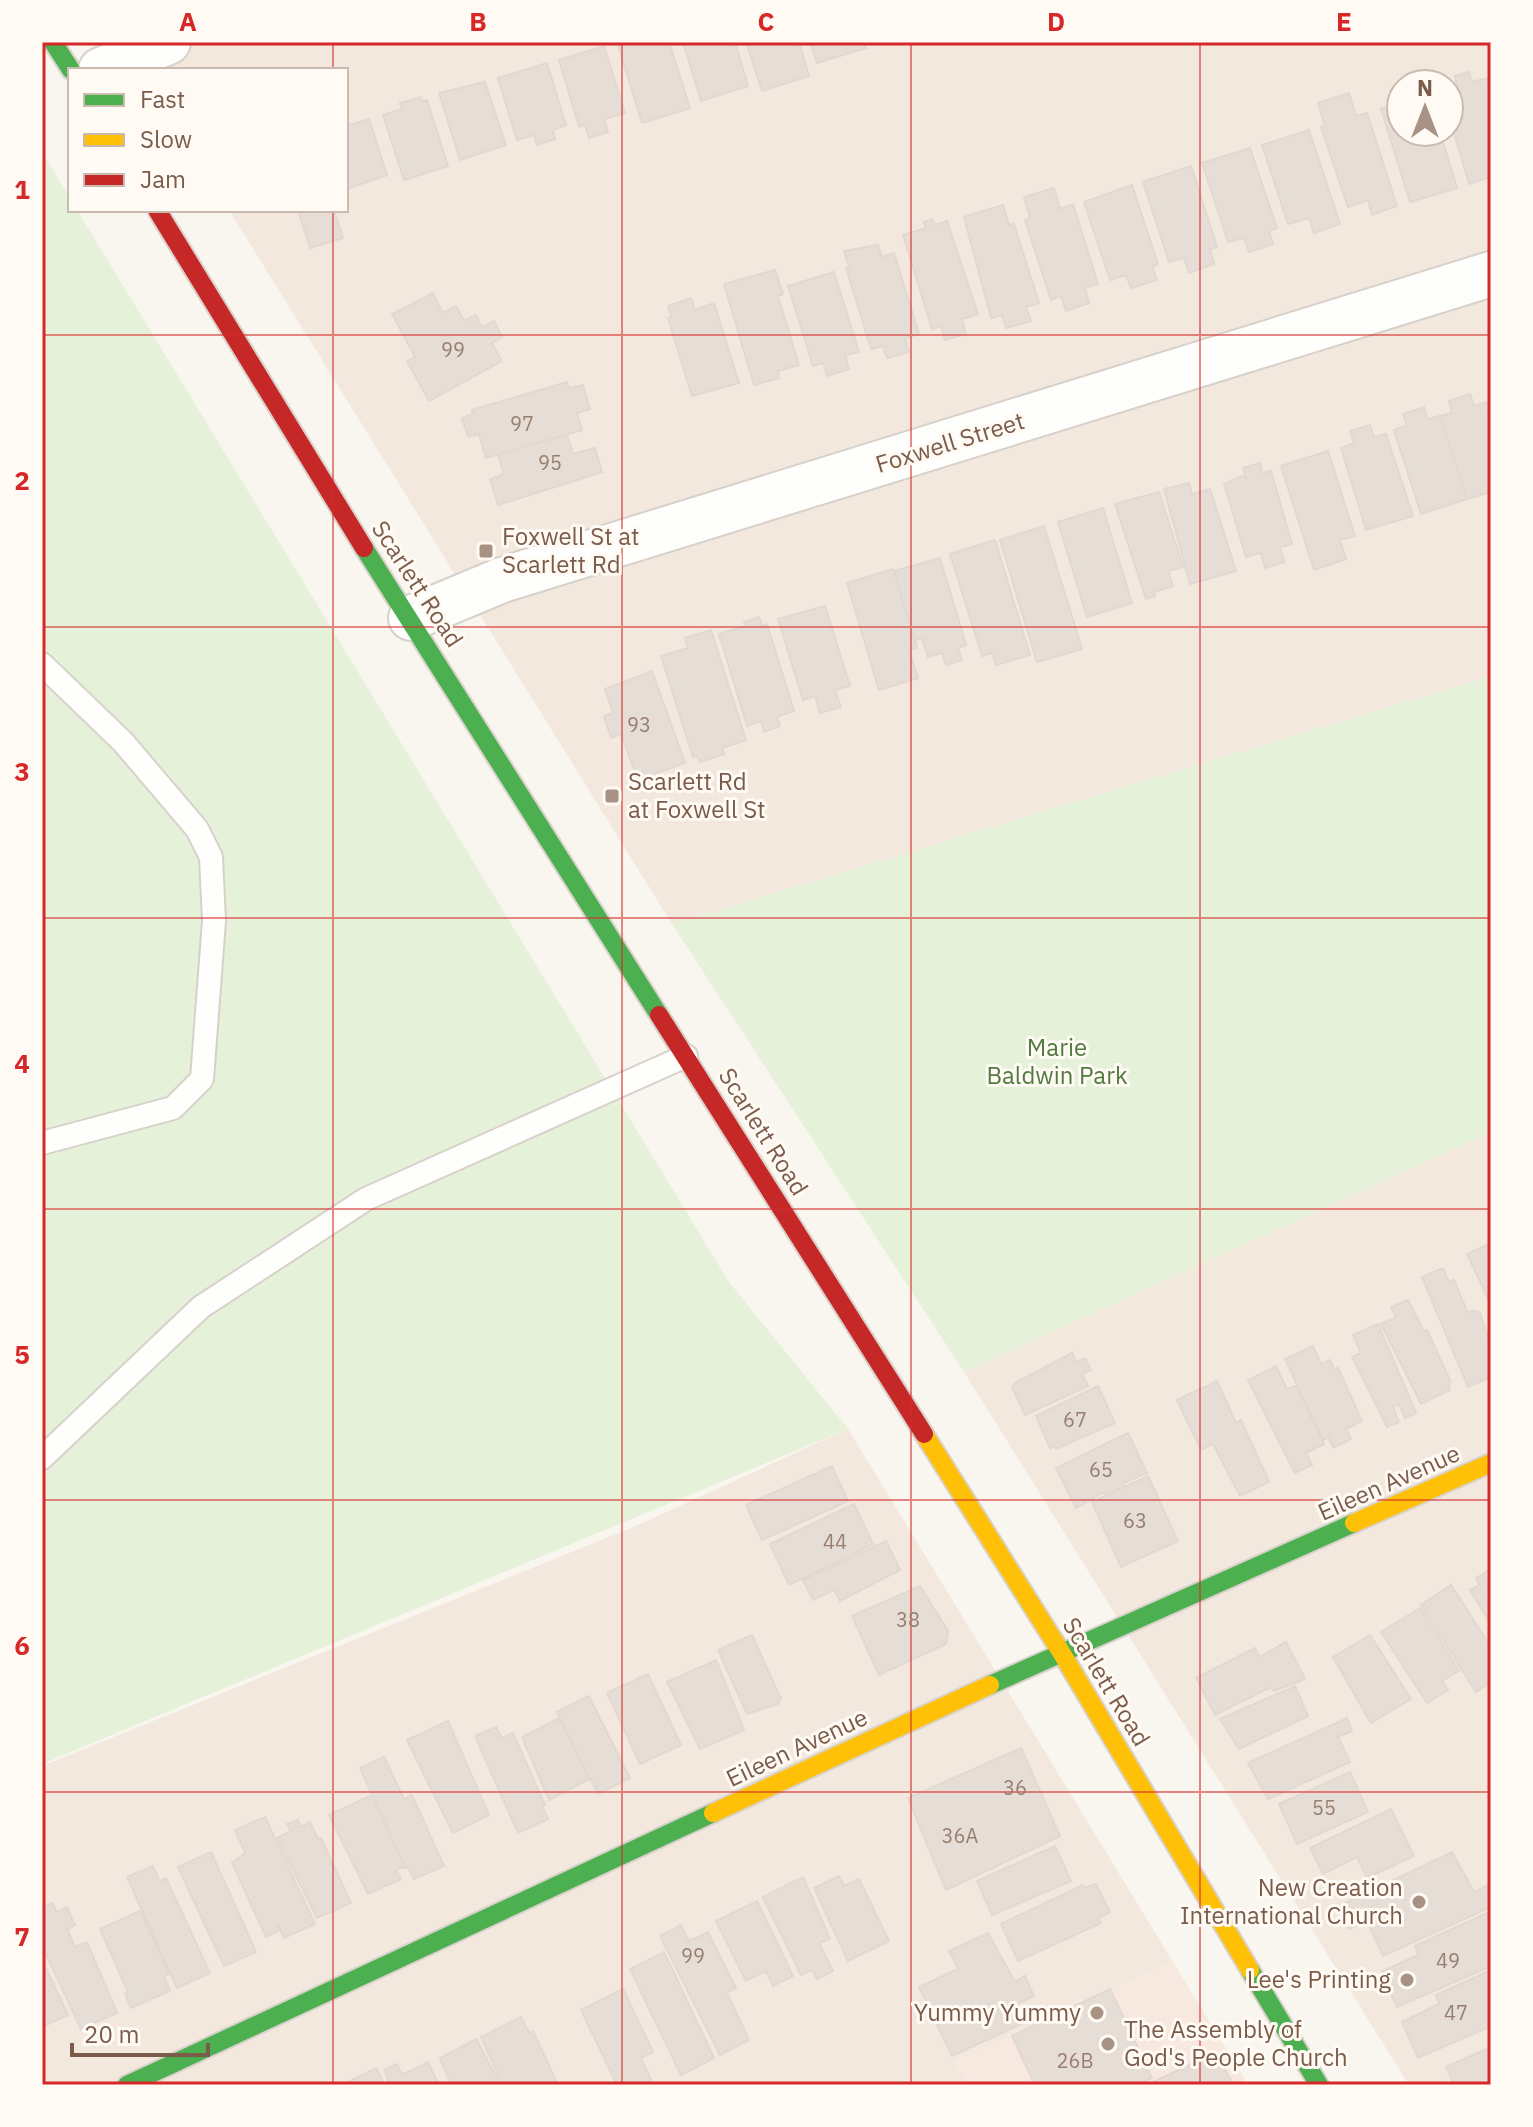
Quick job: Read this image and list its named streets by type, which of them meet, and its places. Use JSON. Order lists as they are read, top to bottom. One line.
{"streets":{"main road":["Scarlett Road","Eileen Avenue"],"street":["Foxwell Street"]},"crossings":[["Foxwell Street","Scarlett Road"],["Scarlett Road","Eileen Avenue"]],"parks":["Marie Baldwin Park"],"places":{"transit":["Foxwell St at Scarlett Rd","Scarlett Rd at Foxwell St"],"other":["New Creation International Church","Lee's Printing","Yummy Yummy","The Assembly of God's People Church"]},"house_numbers":["99","97","95","93","67","65","63","44","38","36","55","36A","99","49","47","26B"],"legend":["Fast","Slow","Jam"],"scale_bar":"20 m","north":"top","grid":{"columns":["A","B","C","D","E"],"rows":["1","2","3","4","5","6","7"]}}
